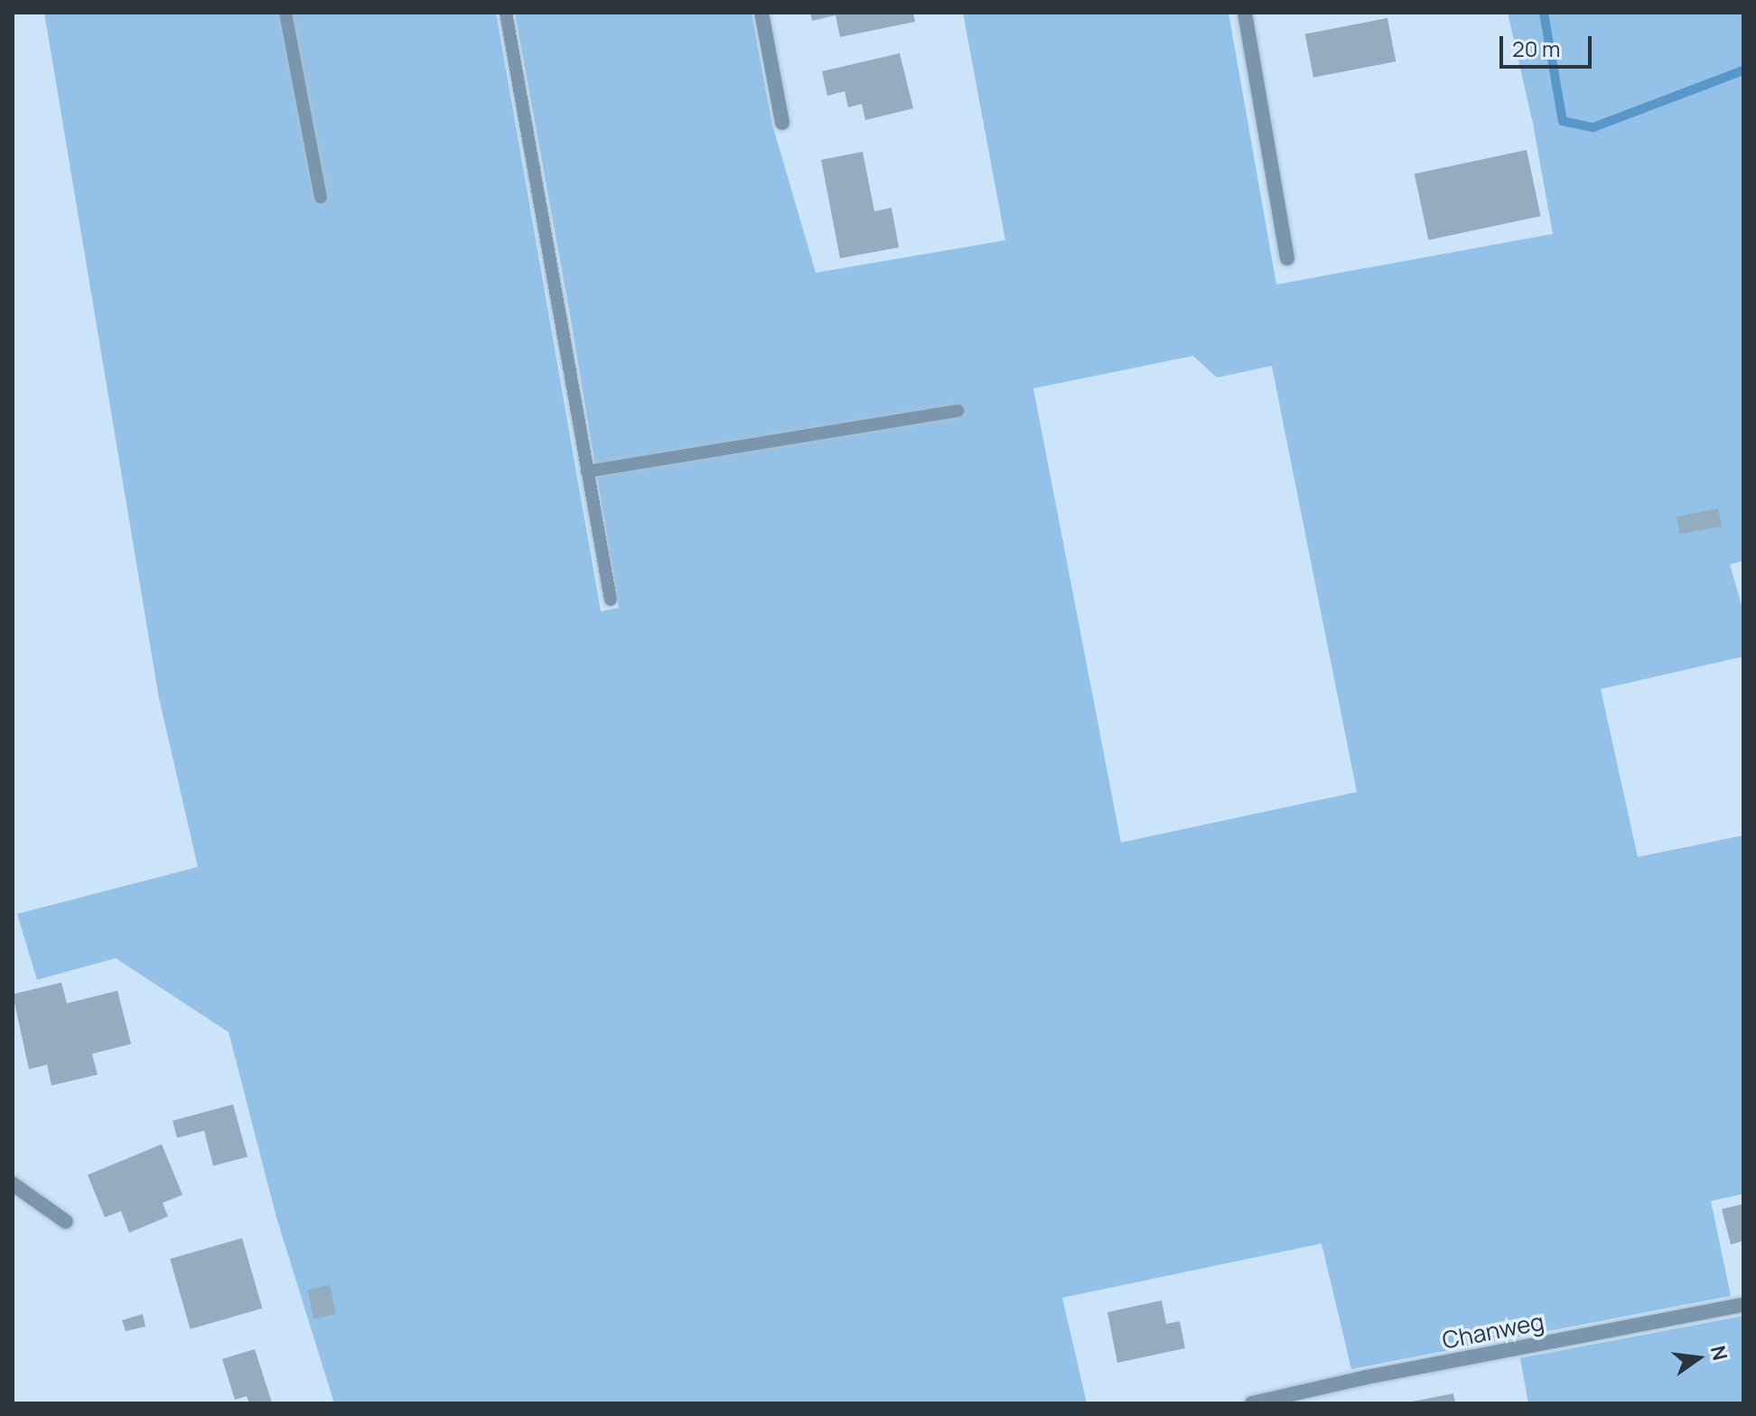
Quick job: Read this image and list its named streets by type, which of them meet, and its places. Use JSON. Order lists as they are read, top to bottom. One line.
{"streets":{"street":["Chanweg"]},"scale_bar":"20 m","north":"right"}
